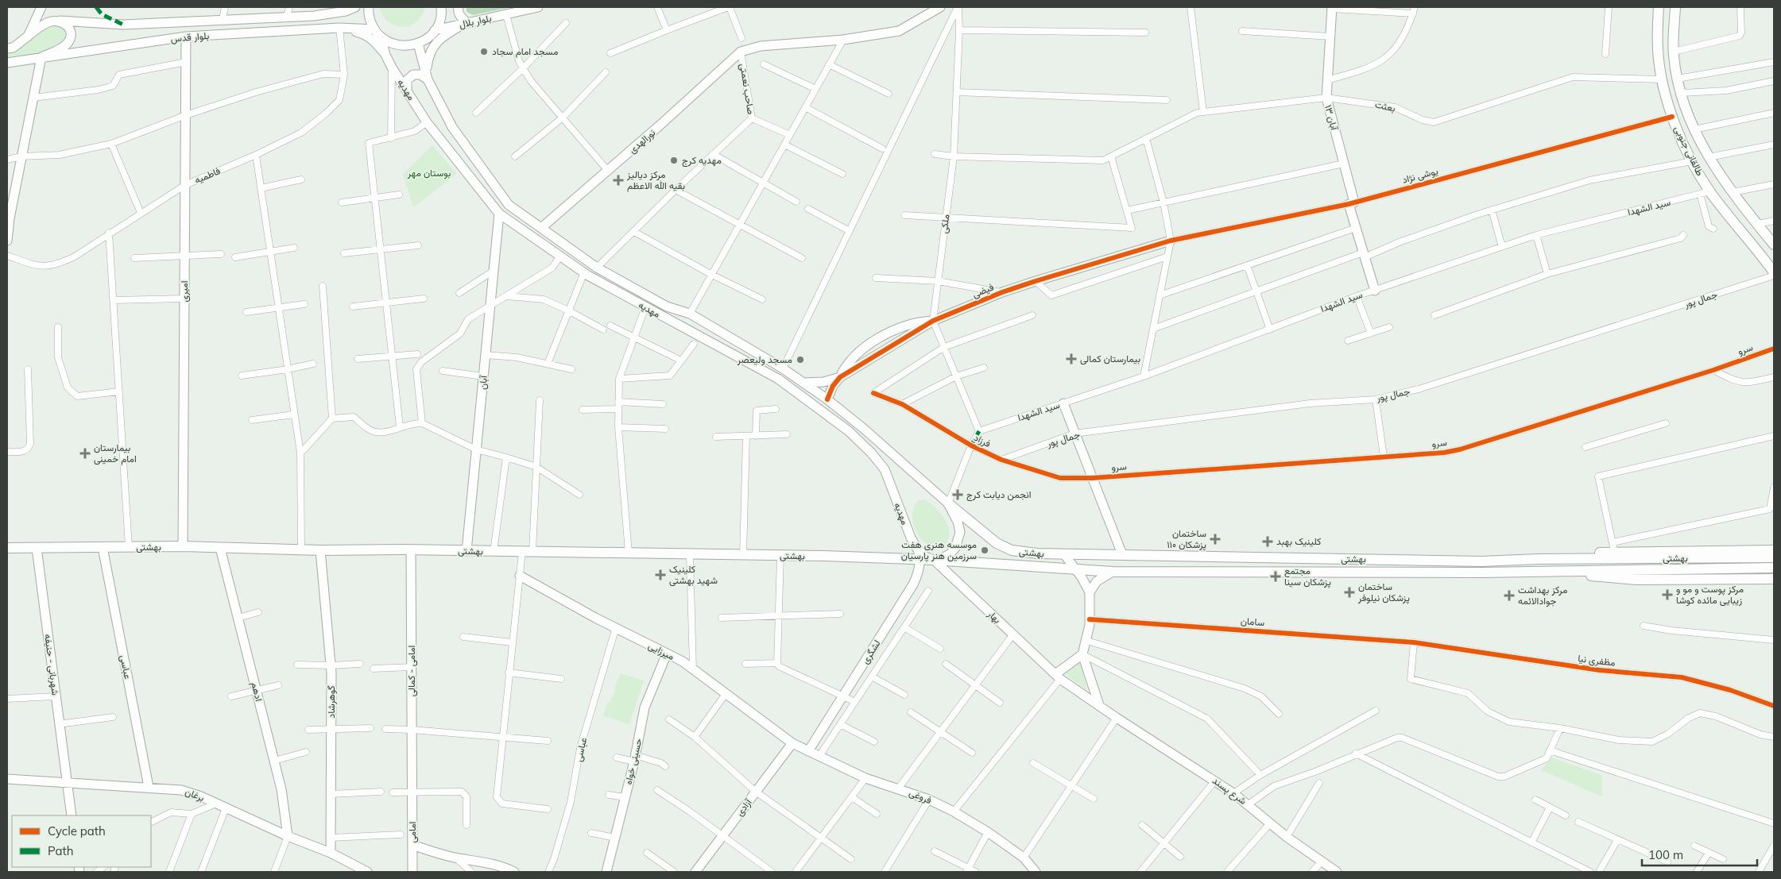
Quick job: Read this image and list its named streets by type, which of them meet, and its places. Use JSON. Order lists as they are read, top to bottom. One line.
{"streets":{"main road":["طالقانی جنوبی","بهشتی","بهشتى"],"street":["بلوار بلال","بلوار قدس","صاحب نعمتی","مهدیه","بعثت","۱۳ آبان","نورالهدی","فاطمیه","یوشی نژاد","سید الشهدا","ملکی","فیضی","امیری","جمال پور","سرو","آبان","فرزاد","بهار","سامان","میرزایی","لشگری","مظفری نیا","شهربانی - حنیفه","عباسی","امامی - کمالی","ادهم","گوهرشاد","حسینی خواه","شرع پسند","برغان","فروغی","آزادی","امامی"]},"crossings":[["بلوار قدس","فاطمیه"],["بلوار قدس","امیری"],["صاحب نعمتی","مهدیه"],["صاحب نعمتی","نورالهدی"],["مهدیه","نورالهدی"],["مهدیه","فیضی"],["مهدیه","آبان"],["مهدیه","بهشتی"],["مهدیه","بهشتى"],["مهدیه","بهار"],["بعثت","۱۳ آبان"],["بعثت","طالقانی جنوبی"],["بعثت","ملکی"],["۱۳ آبان","یوشی نژاد"],["۱۳ آبان","سید الشهدا"],["طالقانی جنوبی","یوشی نژاد"],["طالقانی جنوبی","سید الشهدا"],["فاطمیه","امیری"],["یوشی نژاد","فیضی"],["سید الشهدا","ملکی"],["ملکی","فیضی"],["ملکی","فرزاد"],["امیری","بهشتی"],["جمال پور","فرزاد"],["سرو","فرزاد"],["آبان","بهشتی"],["بهشتی","بهشتى"],["بهشتی","بهار"],["بهشتی","لشگری"],["بهشتی","شهربانی - حنیفه"],["بهشتی","عباسی"],["بهشتی","امامی - کمالی"],["بهشتی","ادهم"],["بهشتی","گوهرشاد"],["بهشتى","بهار"],["بهار","شرع پسند"],["سامان","مظفری نیا"],["میرزایی","عباسی"],["میرزایی","حسینی خواه"],["میرزایی","فروغی"],["میرزایی","آزادی"],["لشگری","فروغی"],["شهربانی - حنیفه","برغان"],["عباسی","برغان"],["امامی - کمالی","امامی"],["ادهم","برغان"],["گوهرشاد","برغان"],["فروغی","آزادی"]],"parks":["بوستان مهر"],"places":{"other":["مسجد امام سجاد","مهدیه کرج","مسجد ولیعصر","موسسه هنری هفت سرزمین هنر پارسیان"],"health":["مرکز دیالیز بقیه الله الاعظم","بیمارستان کمالی","بیمارستان امام خمینی","انجمن دیابت کرج","ساختمان پزشکان ۱۱۰","کلینیک بهبد","کلینیک شهید بهشتی","مجتمع پزشکان سینا","ساختمان پزشکان نیلوفر","مرکز پوست و مو و زیبایی مائده کوشا","مرکز بهداشت جوادالائمه"]},"legend":["Cycle path","Path"],"scale_bar":"100 m"}
